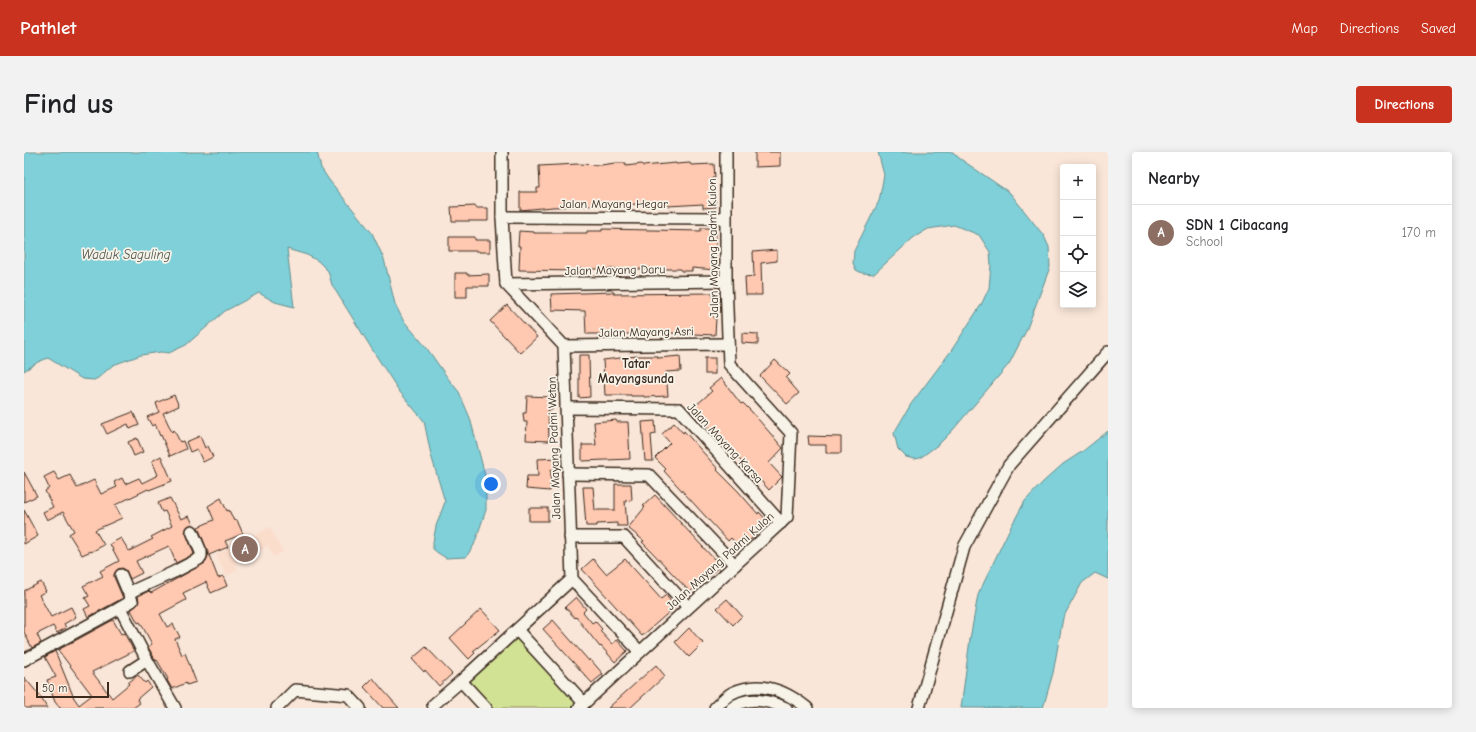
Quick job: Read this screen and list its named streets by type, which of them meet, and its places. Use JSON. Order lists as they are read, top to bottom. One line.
{"streets":{"street":["Jalan Mayang Hegar","Jalan Mayang Padmi Kulon","Jalan Mayang Daru","Jalan Mayang Asri","Jalan Mayang Karsa","Jalan Mayang Padmi Wetan"]},"crossings":[["Jalan Mayang Hegar","Jalan Mayang Padmi Kulon"],["Jalan Mayang Padmi Kulon","Jalan Mayang Daru"],["Jalan Mayang Padmi Kulon","Jalan Mayang Asri"],["Jalan Mayang Padmi Kulon","Jalan Mayang Karsa"],["Jalan Mayang Asri","Jalan Mayang Padmi Wetan"],["Jalan Mayang Karsa","Jalan Mayang Padmi Wetan"]],"districts":["Tatar Mayangsunda"],"water":["Waduk Saguling"],"scale_bar":"50 m","page":{"header":"Pathlet","nav":["Map","Directions","Saved"],"buttons":"Directions","title":"Find us","heading":"Nearby","map_buttons":["+","−"],"list":[{"mark":"A","name":"SDN 1 Cibacang","note":"School","value":"170 m"}],"pins":"A","scale":"50 m"}}
